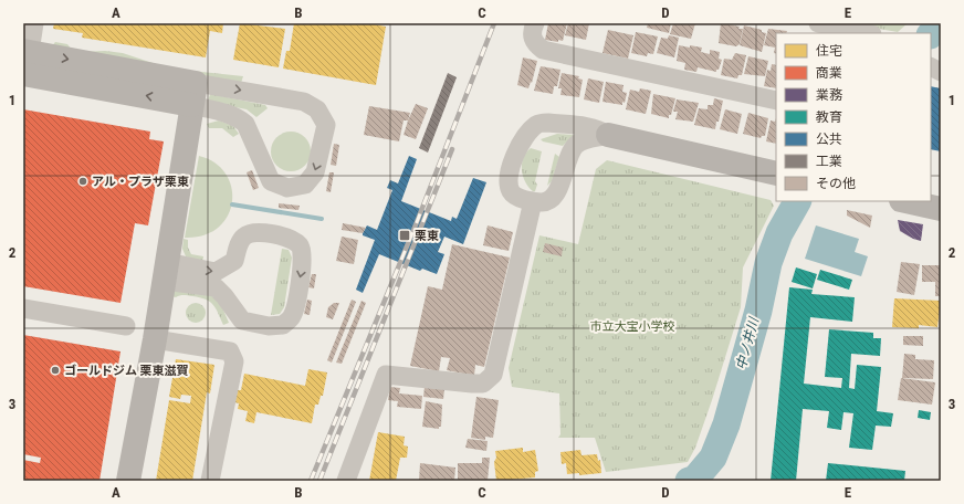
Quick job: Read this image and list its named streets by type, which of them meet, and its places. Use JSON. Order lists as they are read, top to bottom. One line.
{"water":["中ノ井川"],"parks":["市立大宝小学校"],"places":{"other":["アル・プラザ栗東","ゴールドジム 栗東滋賀"],"transit":["栗東"]},"legend":["住宅","商業","業務","教育","公共","工業","その他"],"grid":{"columns":["A","B","C","D","E"],"rows":["1","2","3"]}}
